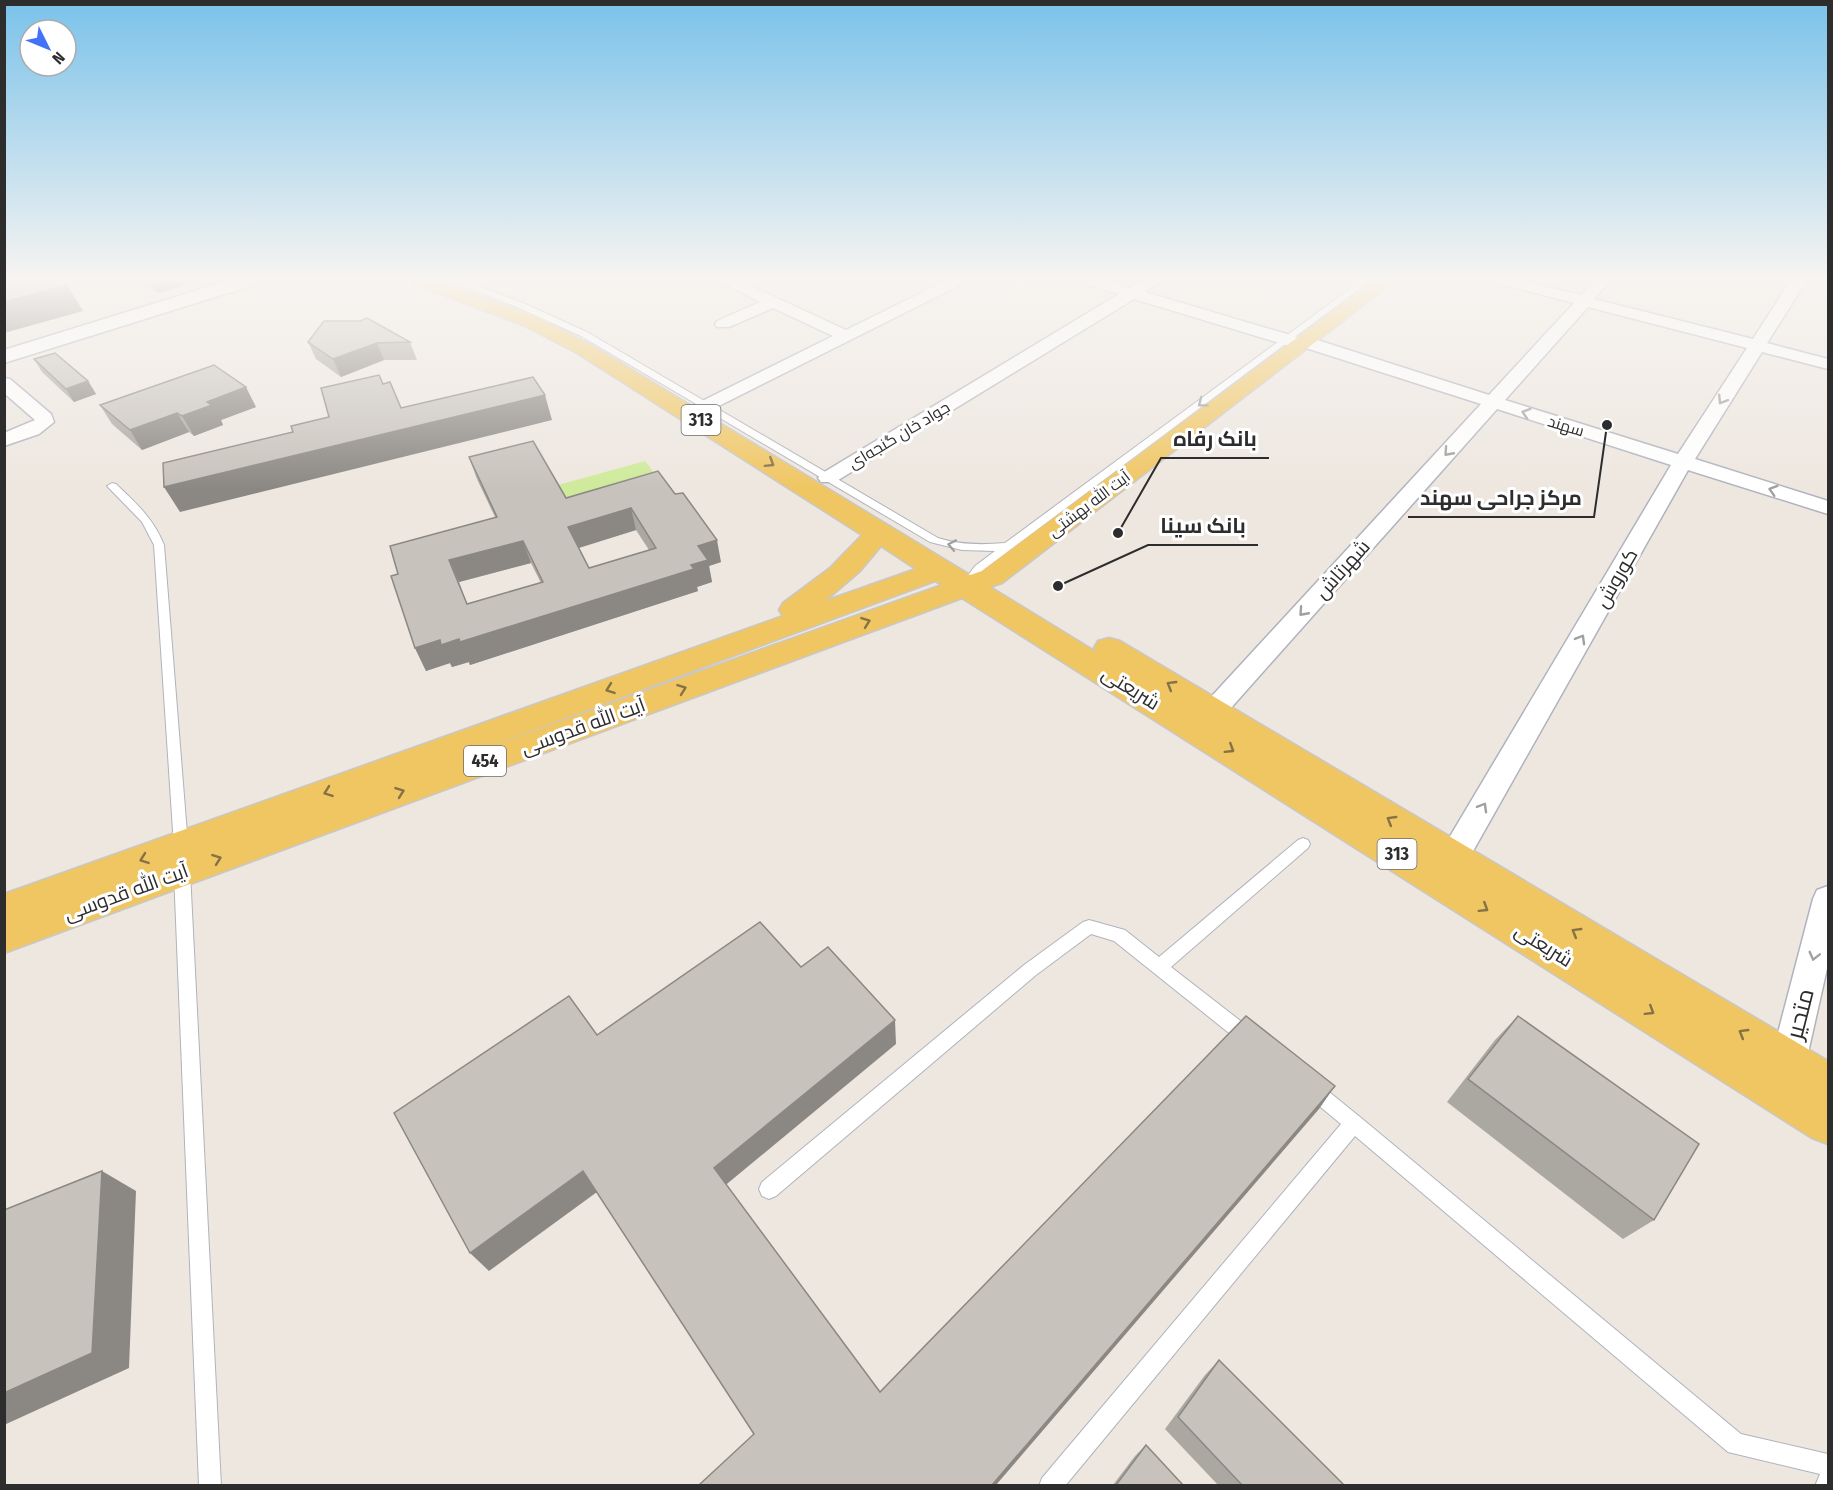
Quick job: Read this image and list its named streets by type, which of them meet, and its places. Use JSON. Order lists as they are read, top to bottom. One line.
{"streets":{"main road":["313","آیت الله بهشتی","شریعتی","آیت الله قدوسی","454"],"street":["سهند","جواد خان گنجه‌ای","شهرتاش","کوروش","متحیر"]},"crossings":[["سهند","شهرتاش"],["سهند","کوروش"],["جواد خان گنجه‌ای","شریعتی"],["آیت الله بهشتی","شریعتی"],["آیت الله بهشتی","آیت الله قدوسی"],["شهرتاش","شریعتی"],["کوروش","شریعتی"],["شریعتی","آیت الله قدوسی"],["شریعتی","متحیر"]],"one_way":["سهند","شهرتاش","متحیر"],"places":["مرکز جراحی سهند","بانک رفاه","بانک سینا"],"north":"bottom right"}
